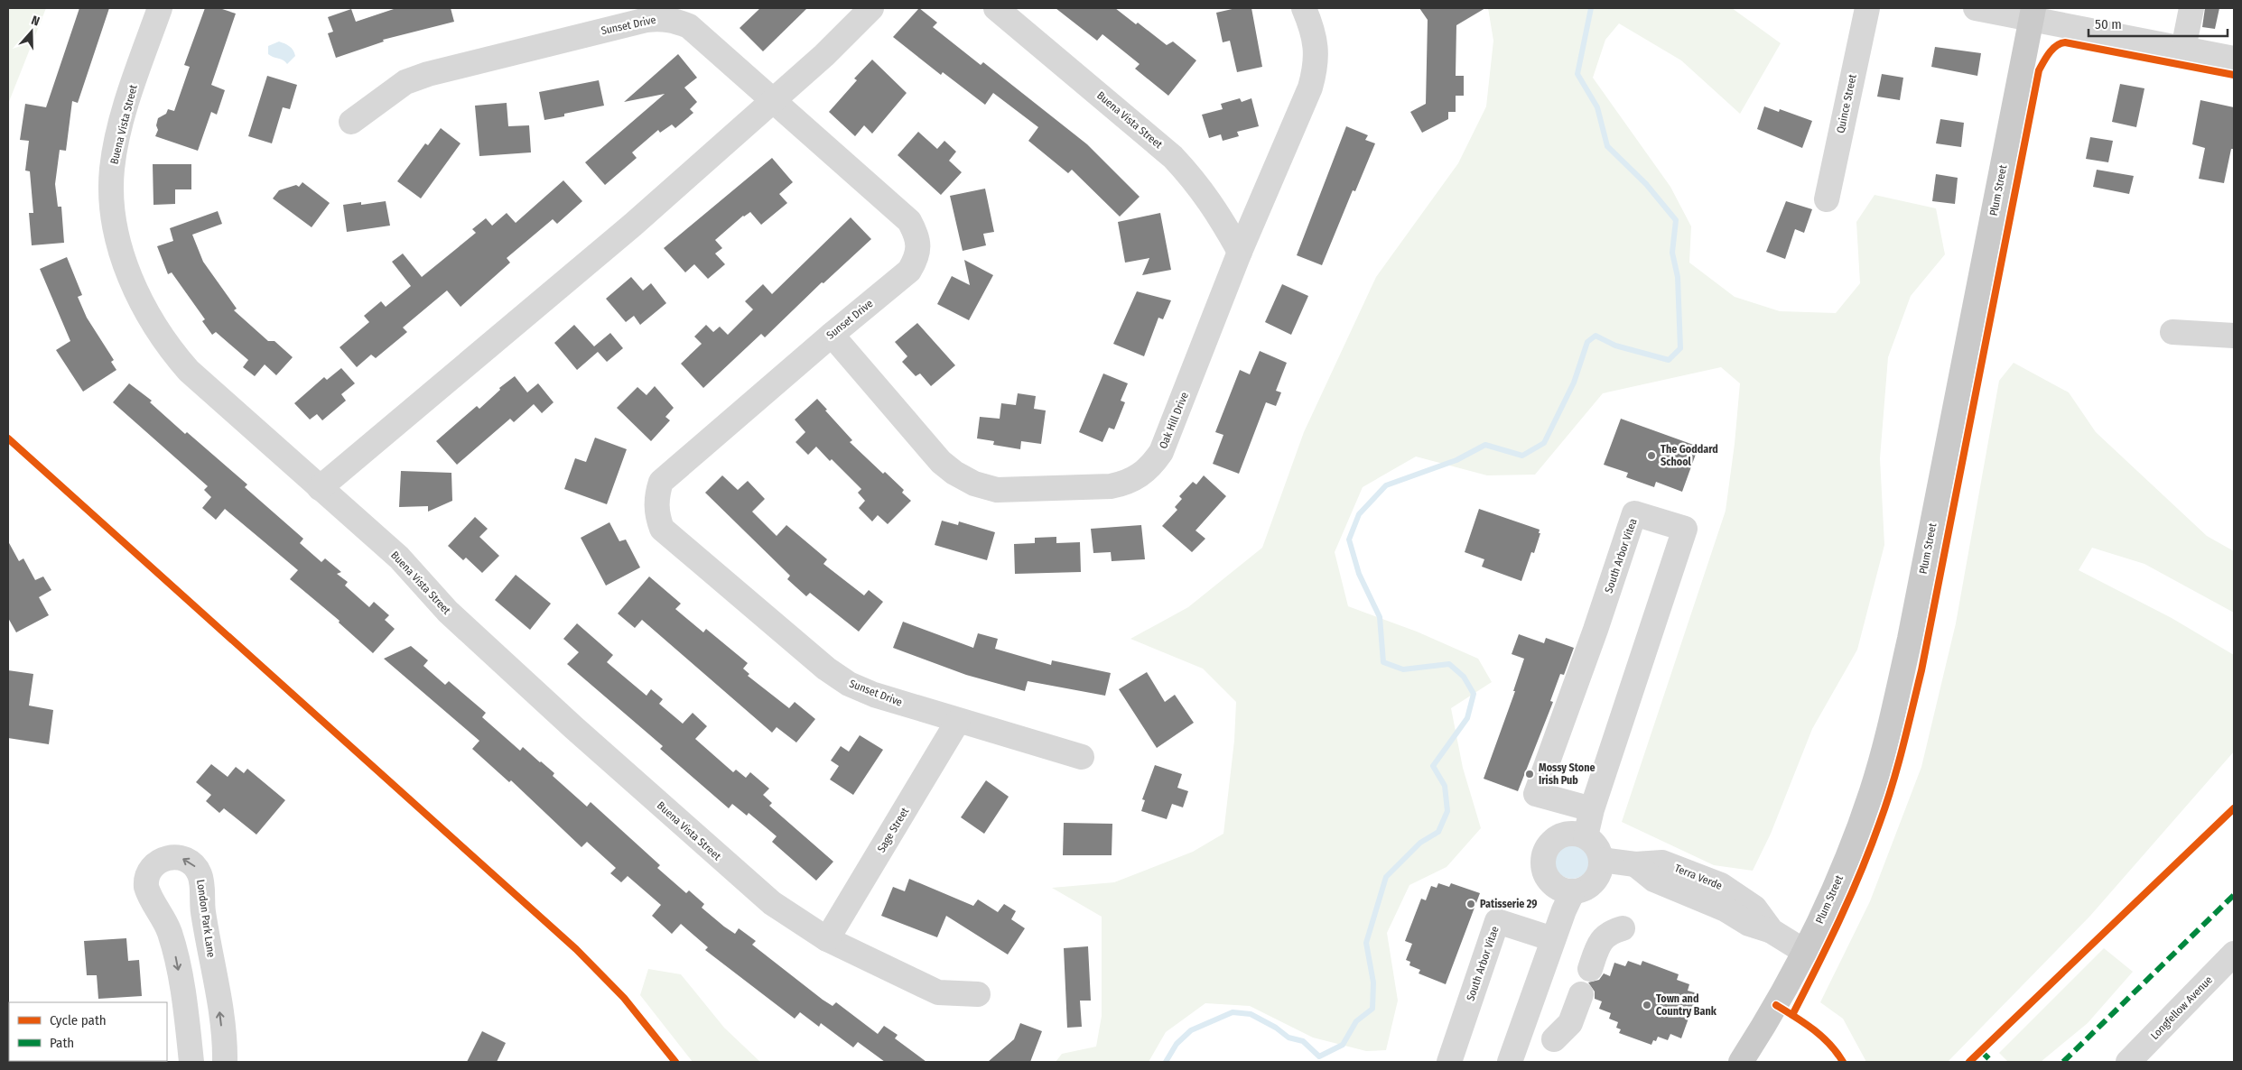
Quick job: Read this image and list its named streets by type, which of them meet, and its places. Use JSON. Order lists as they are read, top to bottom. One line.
{"streets":{"main road":["Plum Street"],"street":["Sunset Drive","Quince Street","Buena Vista Street","Oak Hill Drive","South Arbor Vitea","Sage Street","Terra Verde","London Park Lane","South Arbor Vitae","Longfellow Avenue"]},"crossings":[["Sunset Drive","Oak Hill Drive"],["Sunset Drive","Sage Street"],["Buena Vista Street","Oak Hill Drive"],["Buena Vista Street","Sage Street"],["Plum Street","Terra Verde"],["South Arbor Vitea","Terra Verde"]],"places":["The Goddard School","Mossy Stone Irish Pub","Patisserie 29","Town and Country Bank"],"legend":["Cycle path","Path"],"scale_bar":"50 m","north":"top"}
